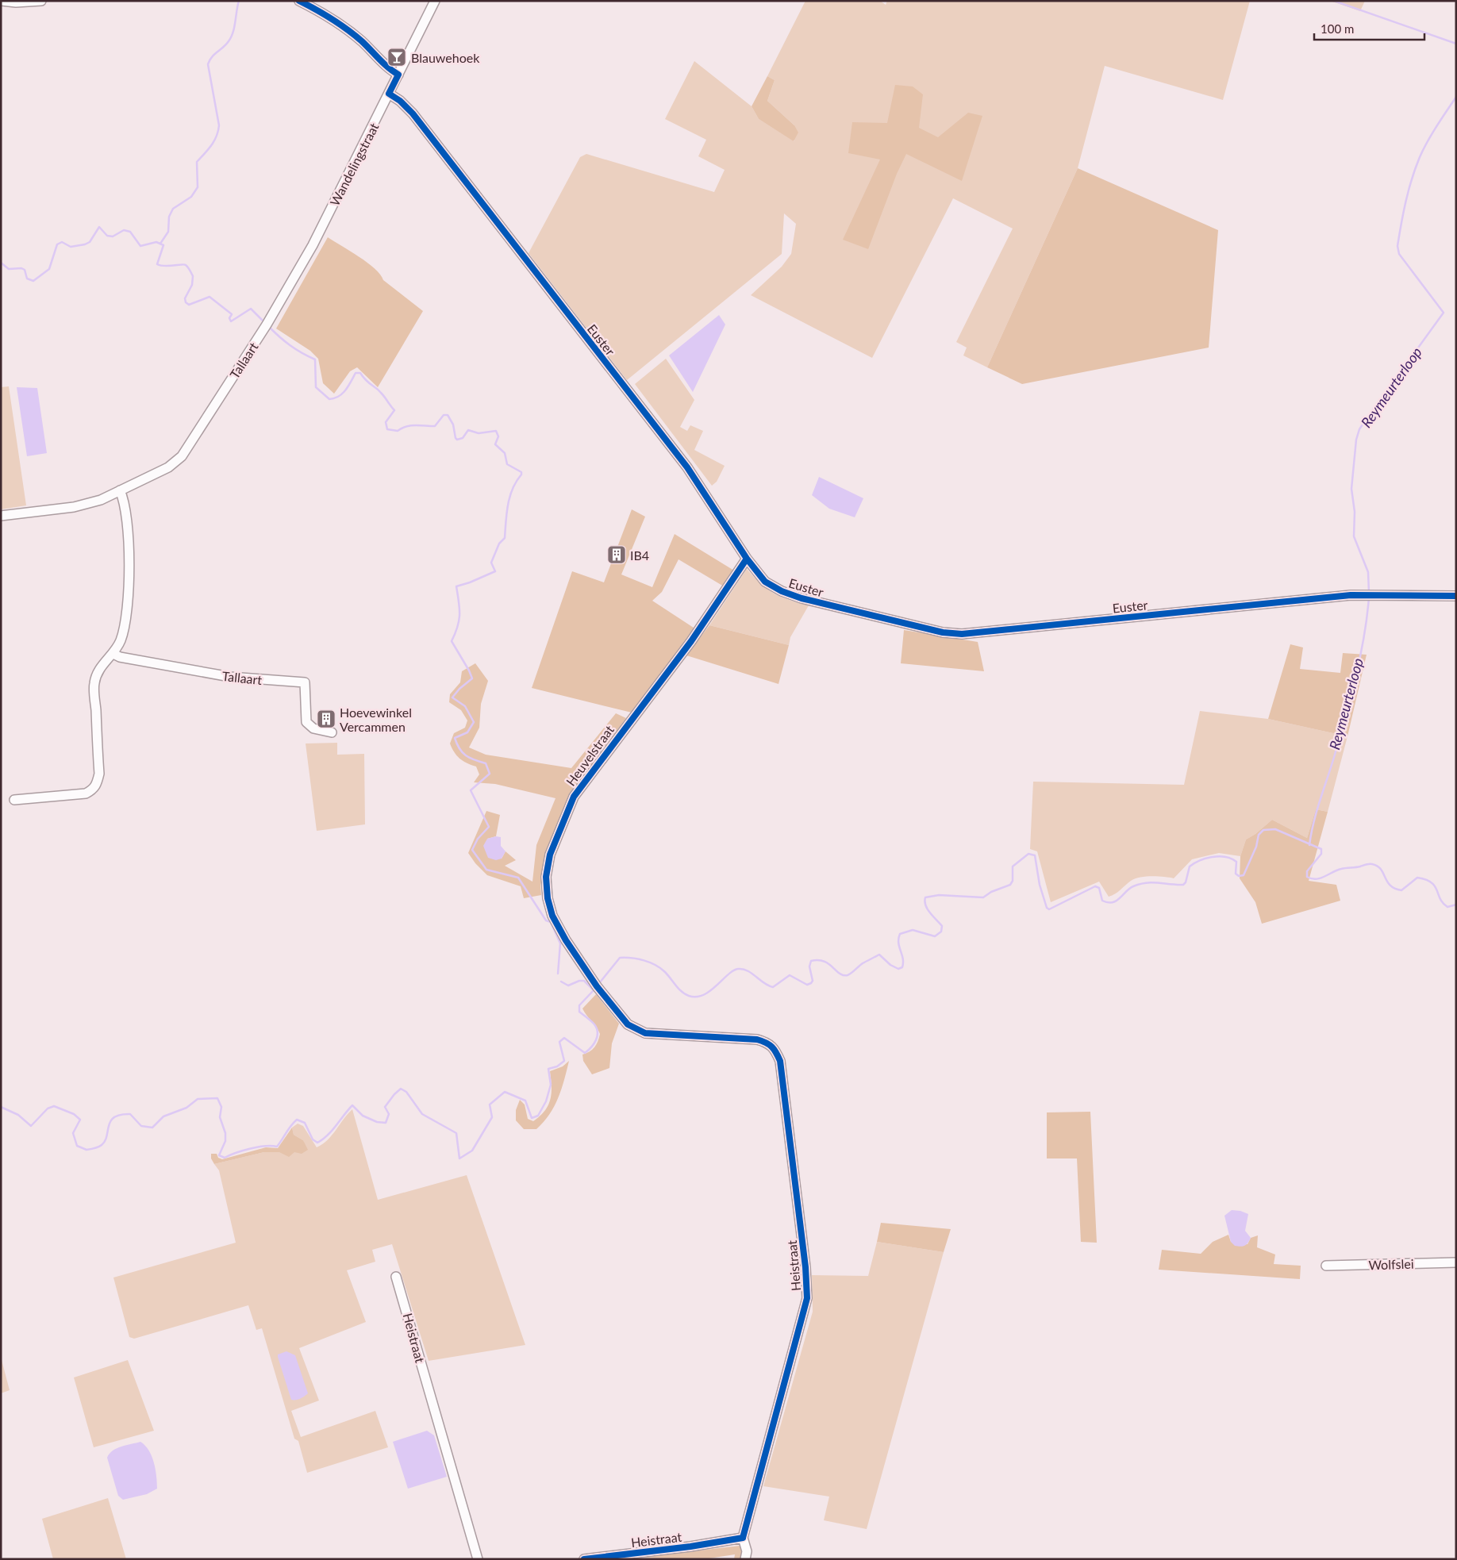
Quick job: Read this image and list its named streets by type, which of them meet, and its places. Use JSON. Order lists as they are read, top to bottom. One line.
{"streets":{"street":["Wandelingstraat","Euster","Tallaart","Heuvelstraat","Wolfslei","Heistraat"]},"crossings":[["Wandelingstraat","Euster"],["Wandelingstraat","Tallaart"],["Euster","Heuvelstraat"],["Heuvelstraat","Heistraat"]],"water":["Reymeurterloop"],"places":{"bar":["Blauwehoek"],"building":["IB4","Hoevewinkel Vercammen"]},"scale_bar":"100 m"}
